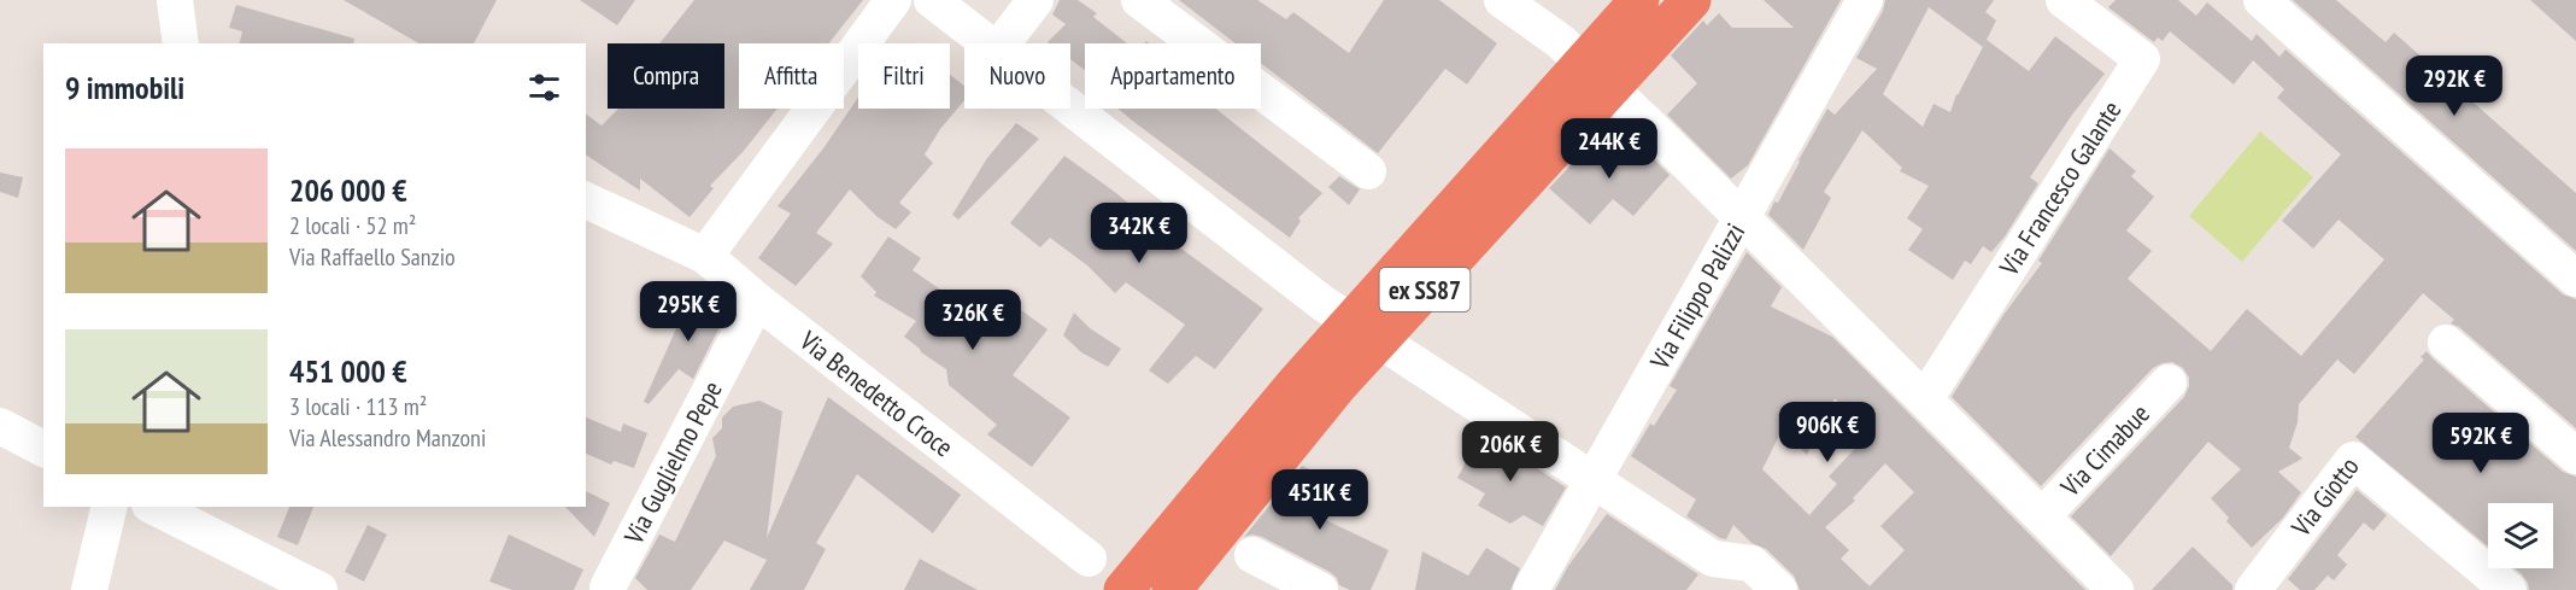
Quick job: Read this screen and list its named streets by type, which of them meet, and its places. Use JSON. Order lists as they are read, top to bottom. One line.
{"streets":{"highway":["ex SS87"],"street":["Via Francesco Galante","Via Filippo Palizzi","Via Benedetto Croce","Via Cimabue","Via Guglielmo Pepe","Via Giotto"]},"crossings":[["Via Benedetto Croce","Via Guglielmo Pepe"]],"page":{"chip":["Compra","Affitta","Filtri","Nuovo","Appartamento"],"heading":"9 immobili","price":["292K €","244K €","342K €","295K €","326K €","906K €","592K €","206K €","451K €"],"list":[{"name":"206 000 €","note":"2 locali · 52 m² · Via Raffaello Sanzio"},{"name":"451 000 €","note":"3 locali · 113 m² · Via Alessandro Manzoni"}]}}
